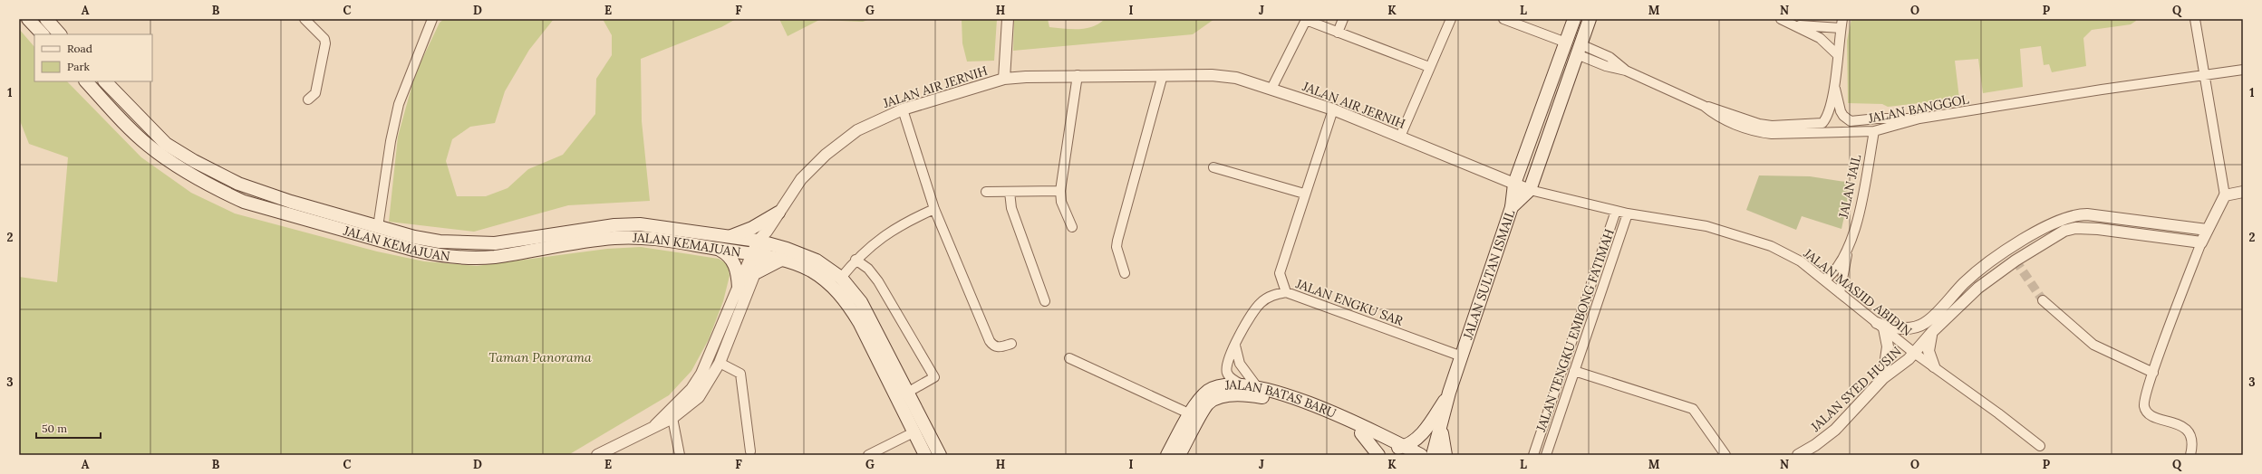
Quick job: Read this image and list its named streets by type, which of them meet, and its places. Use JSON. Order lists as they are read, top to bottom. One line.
{"streets":{"main road":["JALAN KEMAJUAN","JALAN SULTAN ISMAIL","JALAN BATAS BARU"],"street":["JALAN AIR JERNIH","JALAN BANGGOL","JALAN JAIL","JALAN MASJID ABIDIN","JALAN ENGKU SAR","JALAN TENGKU EMBONG FATIMAH","JALAN SYED HUSIN"]},"crossings":[["JALAN AIR JERNIH","JALAN KEMAJUAN"],["JALAN AIR JERNIH","JALAN SULTAN ISMAIL"],["JALAN AIR JERNIH","JALAN MASJID ABIDIN"],["JALAN AIR JERNIH","JALAN ENGKU SAR"],["JALAN BANGGOL","JALAN JAIL"],["JALAN BANGGOL","JALAN SULTAN ISMAIL"],["JALAN JAIL","JALAN MASJID ABIDIN"],["JALAN SULTAN ISMAIL","JALAN MASJID ABIDIN"],["JALAN SULTAN ISMAIL","JALAN ENGKU SAR"],["JALAN MASJID ABIDIN","JALAN TENGKU EMBONG FATIMAH"],["JALAN MASJID ABIDIN","JALAN SYED HUSIN"]],"parks":["Taman Panorama"],"legend":["Road","Park"],"scale_bar":"50 m","grid":{"columns":["A","B","C","D","E","F","G","H","I","J","K","L","M","N","O","P","Q"],"rows":["1","2","3"]}}
